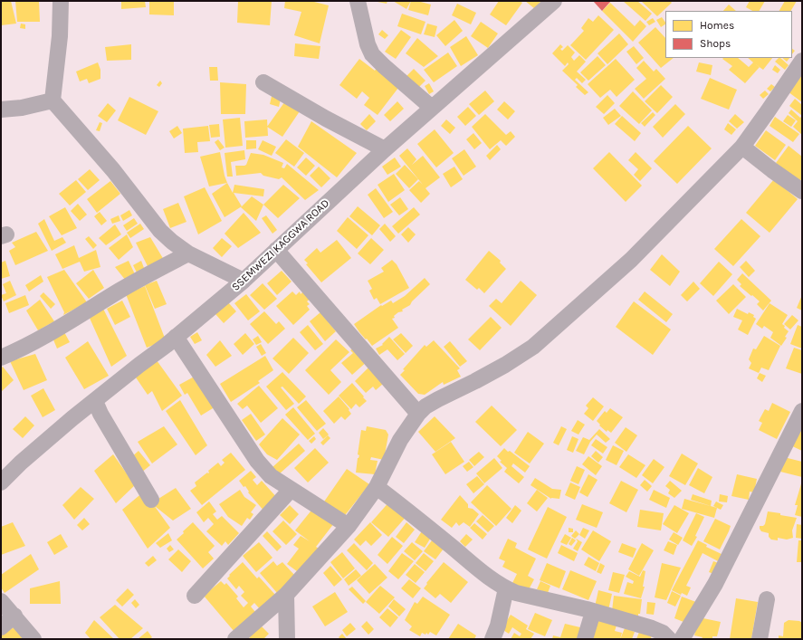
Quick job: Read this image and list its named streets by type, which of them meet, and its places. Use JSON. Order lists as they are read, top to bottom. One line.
{"streets":{"street":["SSEMWEZI KAGGWA ROAD"]},"legend":["Homes","Shops"]}
